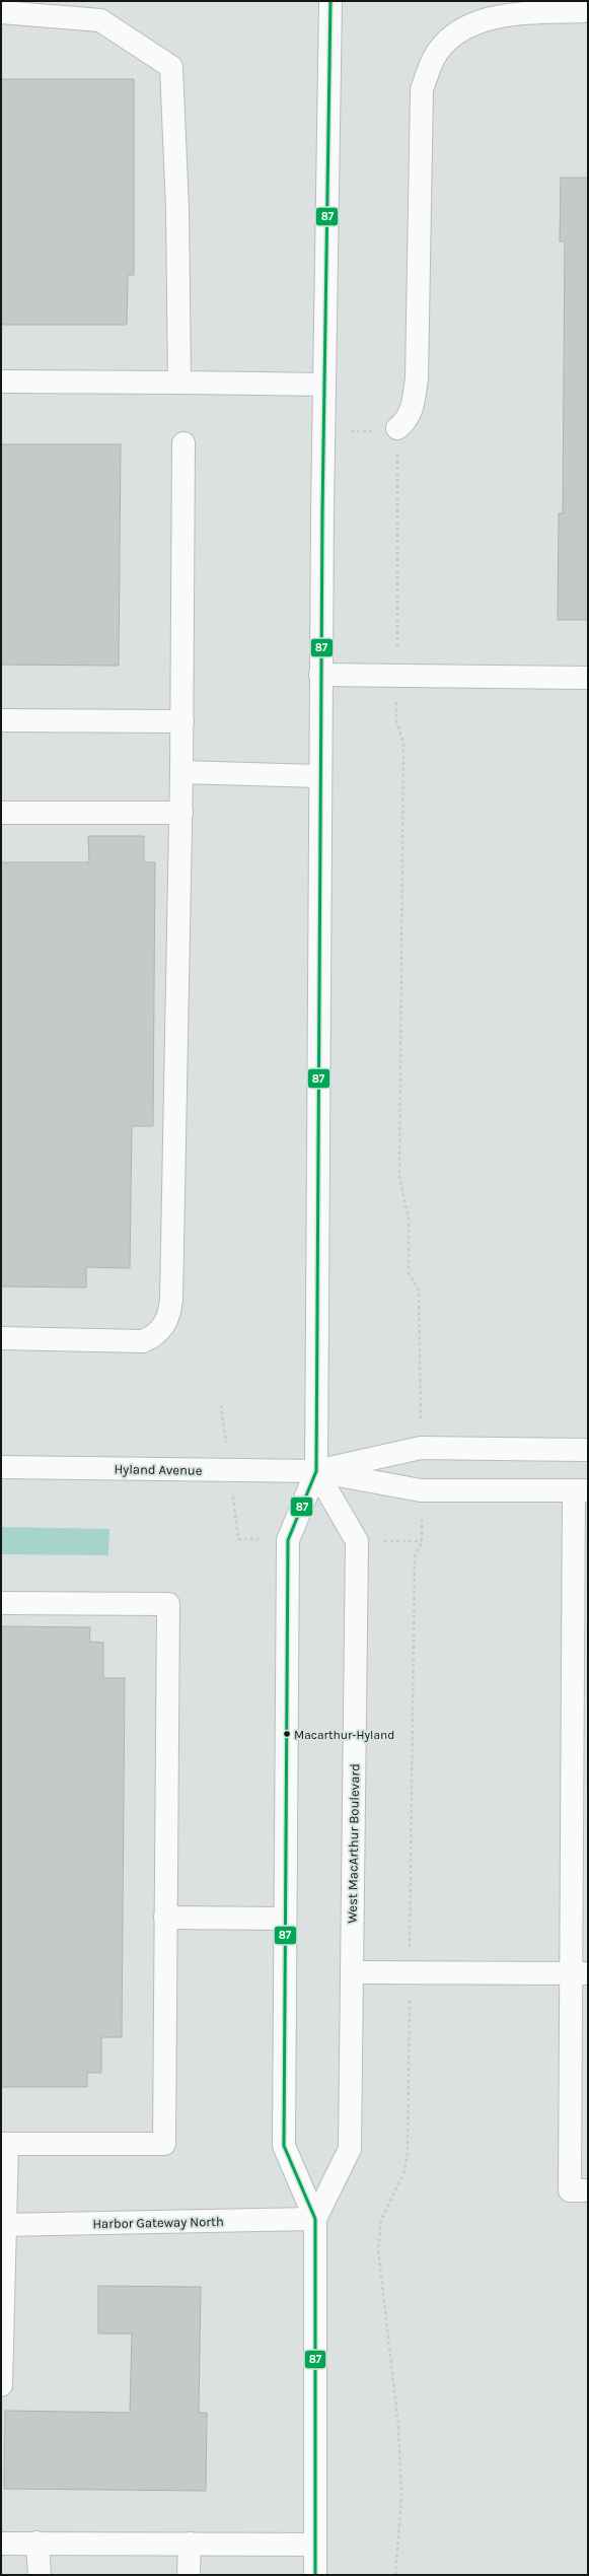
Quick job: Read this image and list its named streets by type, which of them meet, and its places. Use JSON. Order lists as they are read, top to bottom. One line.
{"streets":{"main road":["Hyland Avenue","West MacArthur Boulevard","Harbor Gateway North"]},"crossings":[["Hyland Avenue","West MacArthur Boulevard"],["West MacArthur Boulevard","Harbor Gateway North"]],"places":["Macarthur-Hyland"],"lines":["transit line 87"]}
